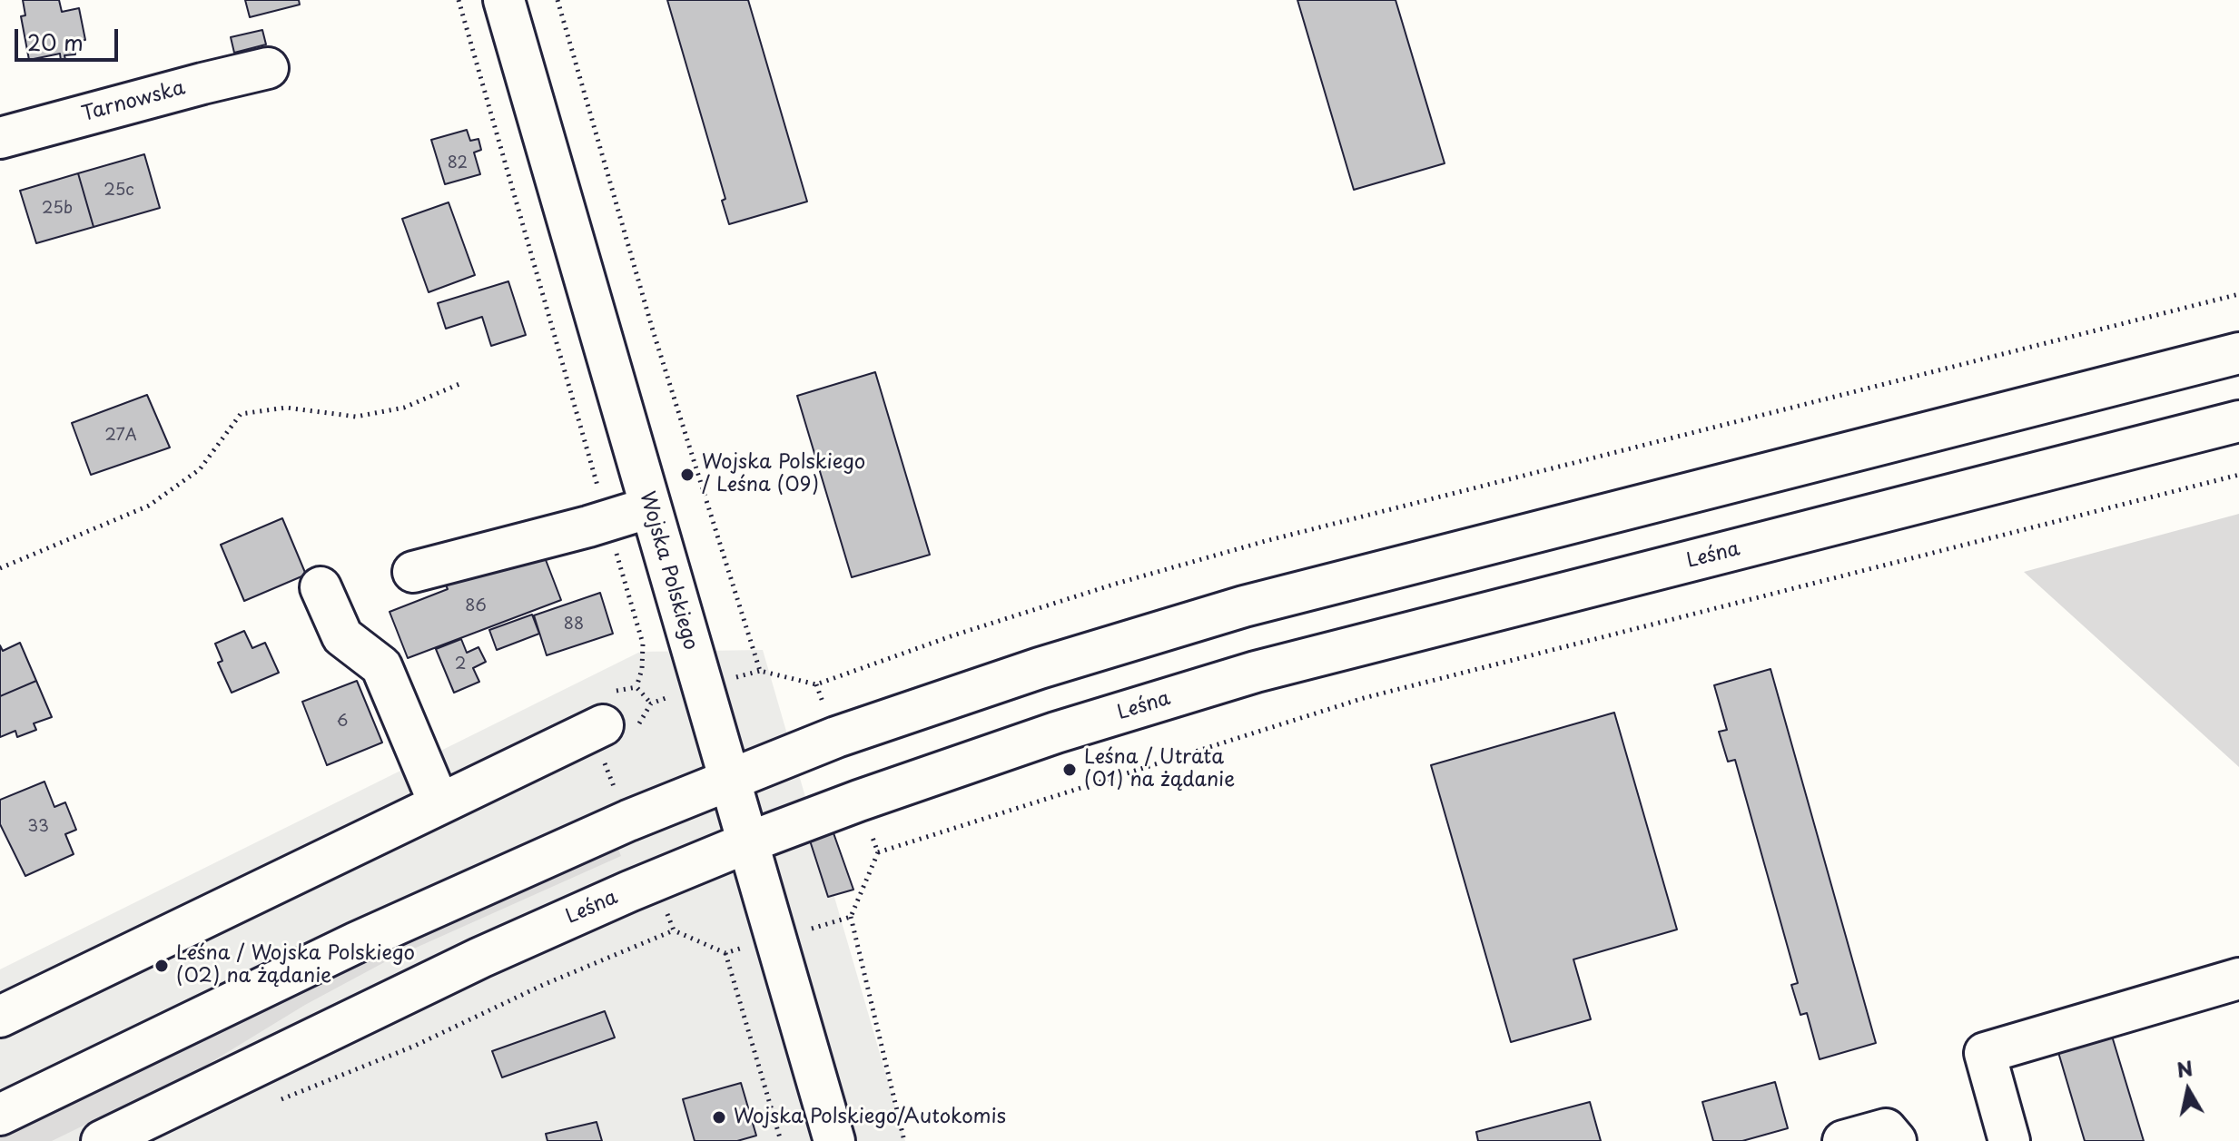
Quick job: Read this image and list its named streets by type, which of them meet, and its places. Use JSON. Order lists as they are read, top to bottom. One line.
{"streets":{"main road":["Tarnowska","Leśna","Wojska Polskiego"]},"crossings":[["Leśna","Wojska Polskiego"]],"places":["Wojska Polskiego / Leśna (09)","Leśna / Utrata (01) na żądanie","Leśna / Wojska Polskiego (02) na żądanie","Wojska Polskiego/Autokomis"],"house_numbers":["82","25c","25b","27A","86","88","2","6","33"],"scale_bar":"20 m","north":"top"}
